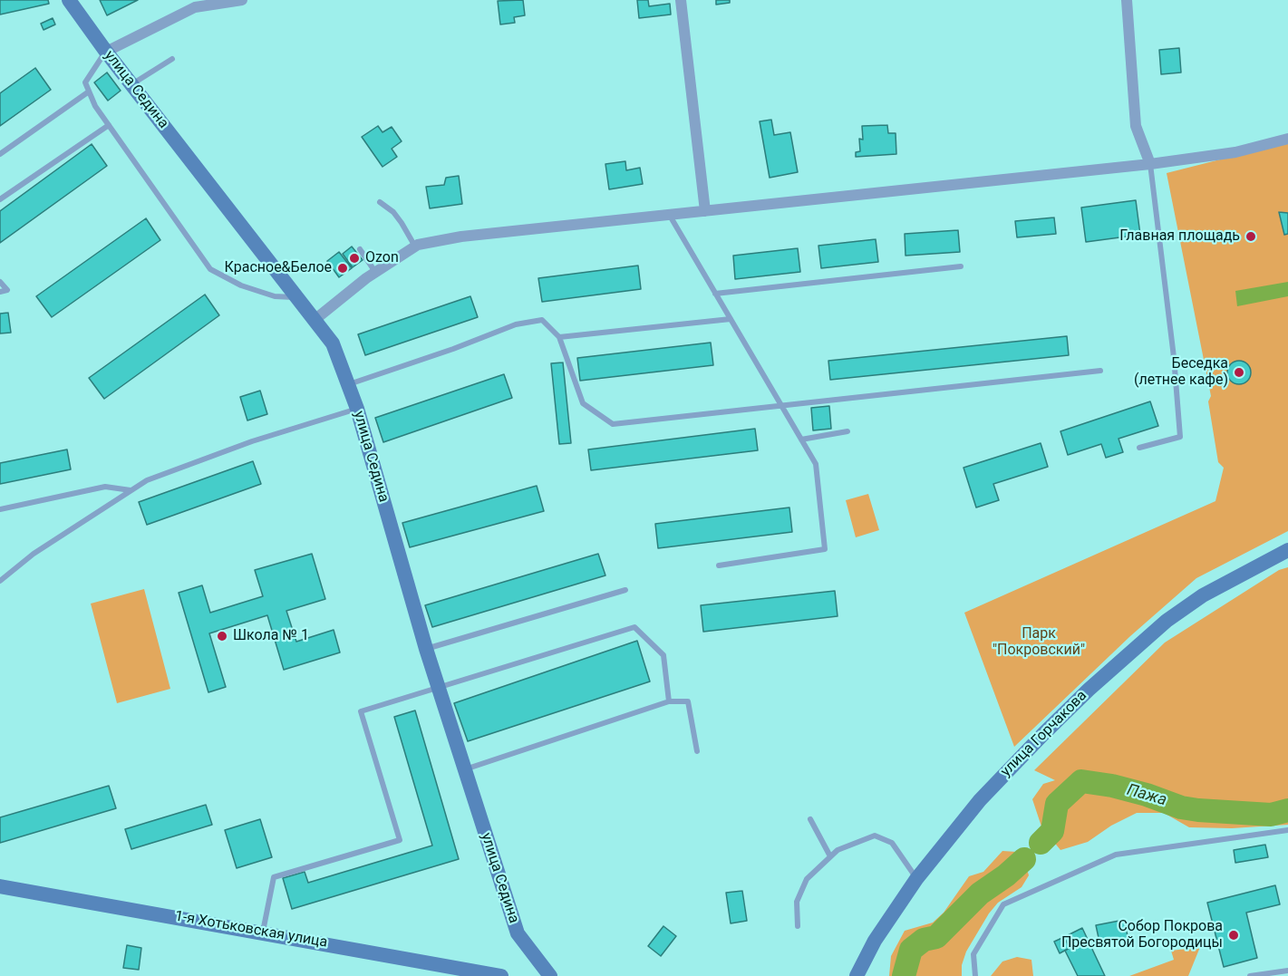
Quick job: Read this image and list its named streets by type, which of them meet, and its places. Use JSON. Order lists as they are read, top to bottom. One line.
{"streets":{"main road":["улица Седина","улица Горчакова","1-я Хотьковская улица"]},"water":["Пажа"],"parks":["Парк \"Покровский\""],"places":["Главная площадь","Ozon","Красное&Белое","Беседка (летнее кафе)","Школа № 1","Собор Покрова Пресвятой Богородицы"]}
